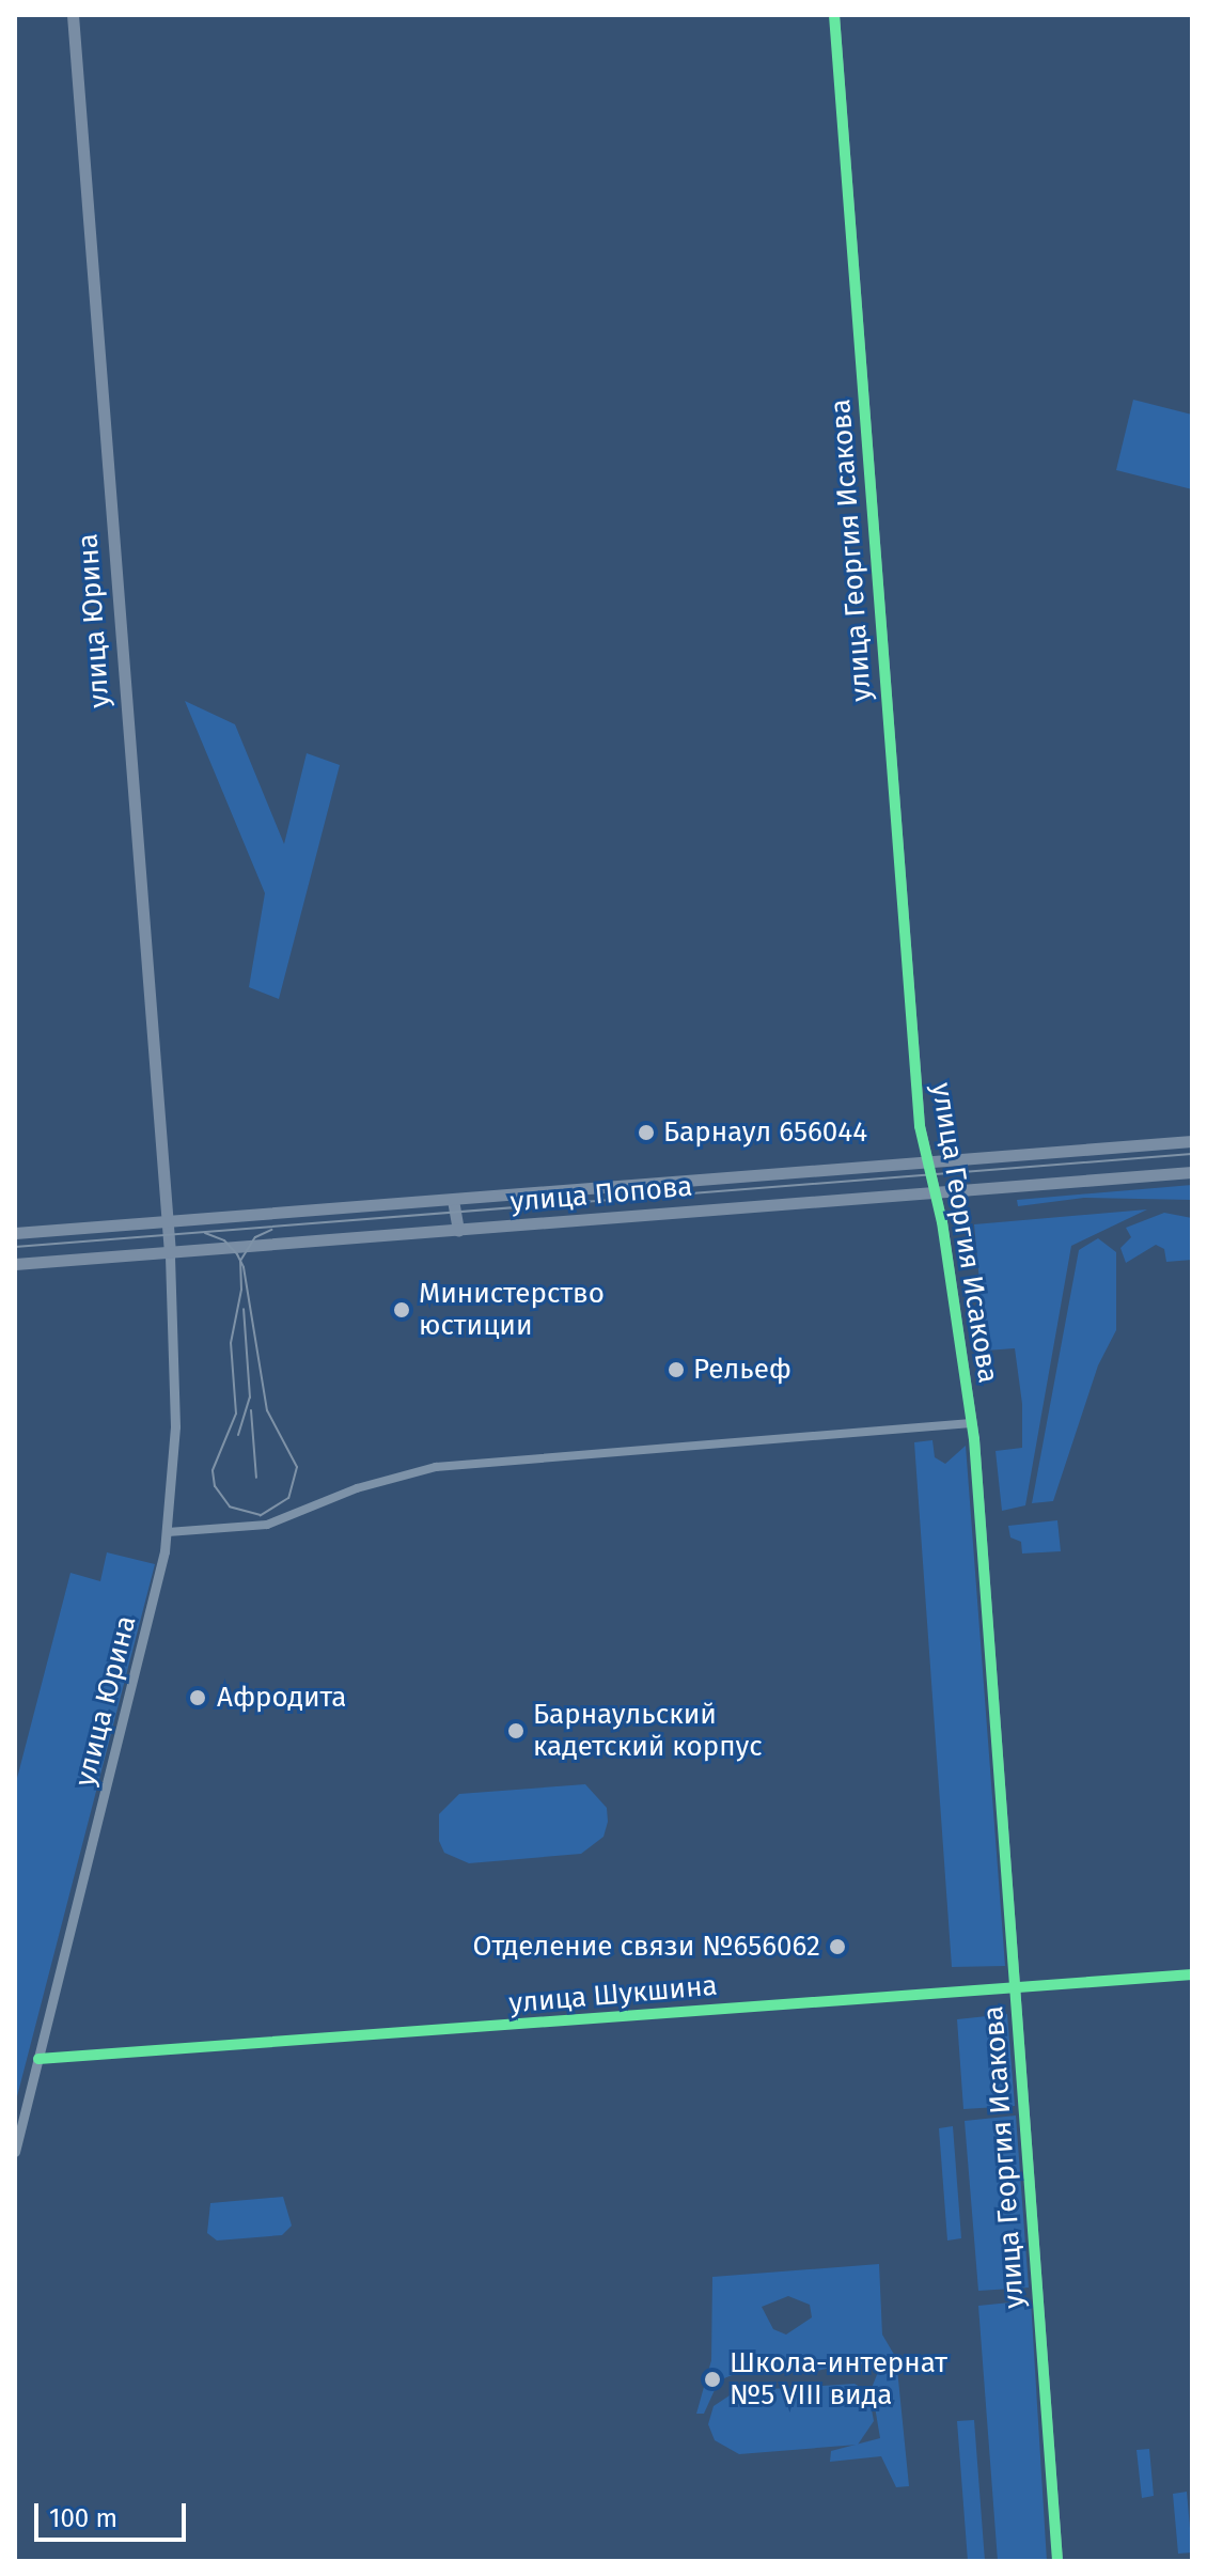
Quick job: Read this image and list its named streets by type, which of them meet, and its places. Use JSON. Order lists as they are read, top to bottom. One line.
{"streets":{"main road":["улица Юрина","улица Попова"],"street":["улица Георгия Исакова","улица Шукшина"]},"crossings":[["улица Георгия Исакова","улица Попова"],["улица Георгия Исакова","улица Шукшина"],["улица Юрина","улица Попова"],["улица Юрина","улица Шукшина"]],"places":["Барнаул 656044","Министерство юстиции","Рельеф","Афродита","Барнаульский кадетский корпус","Отделение связи №656062","Школа-интернат №5 VIII вида"],"scale_bar":"100 m"}
